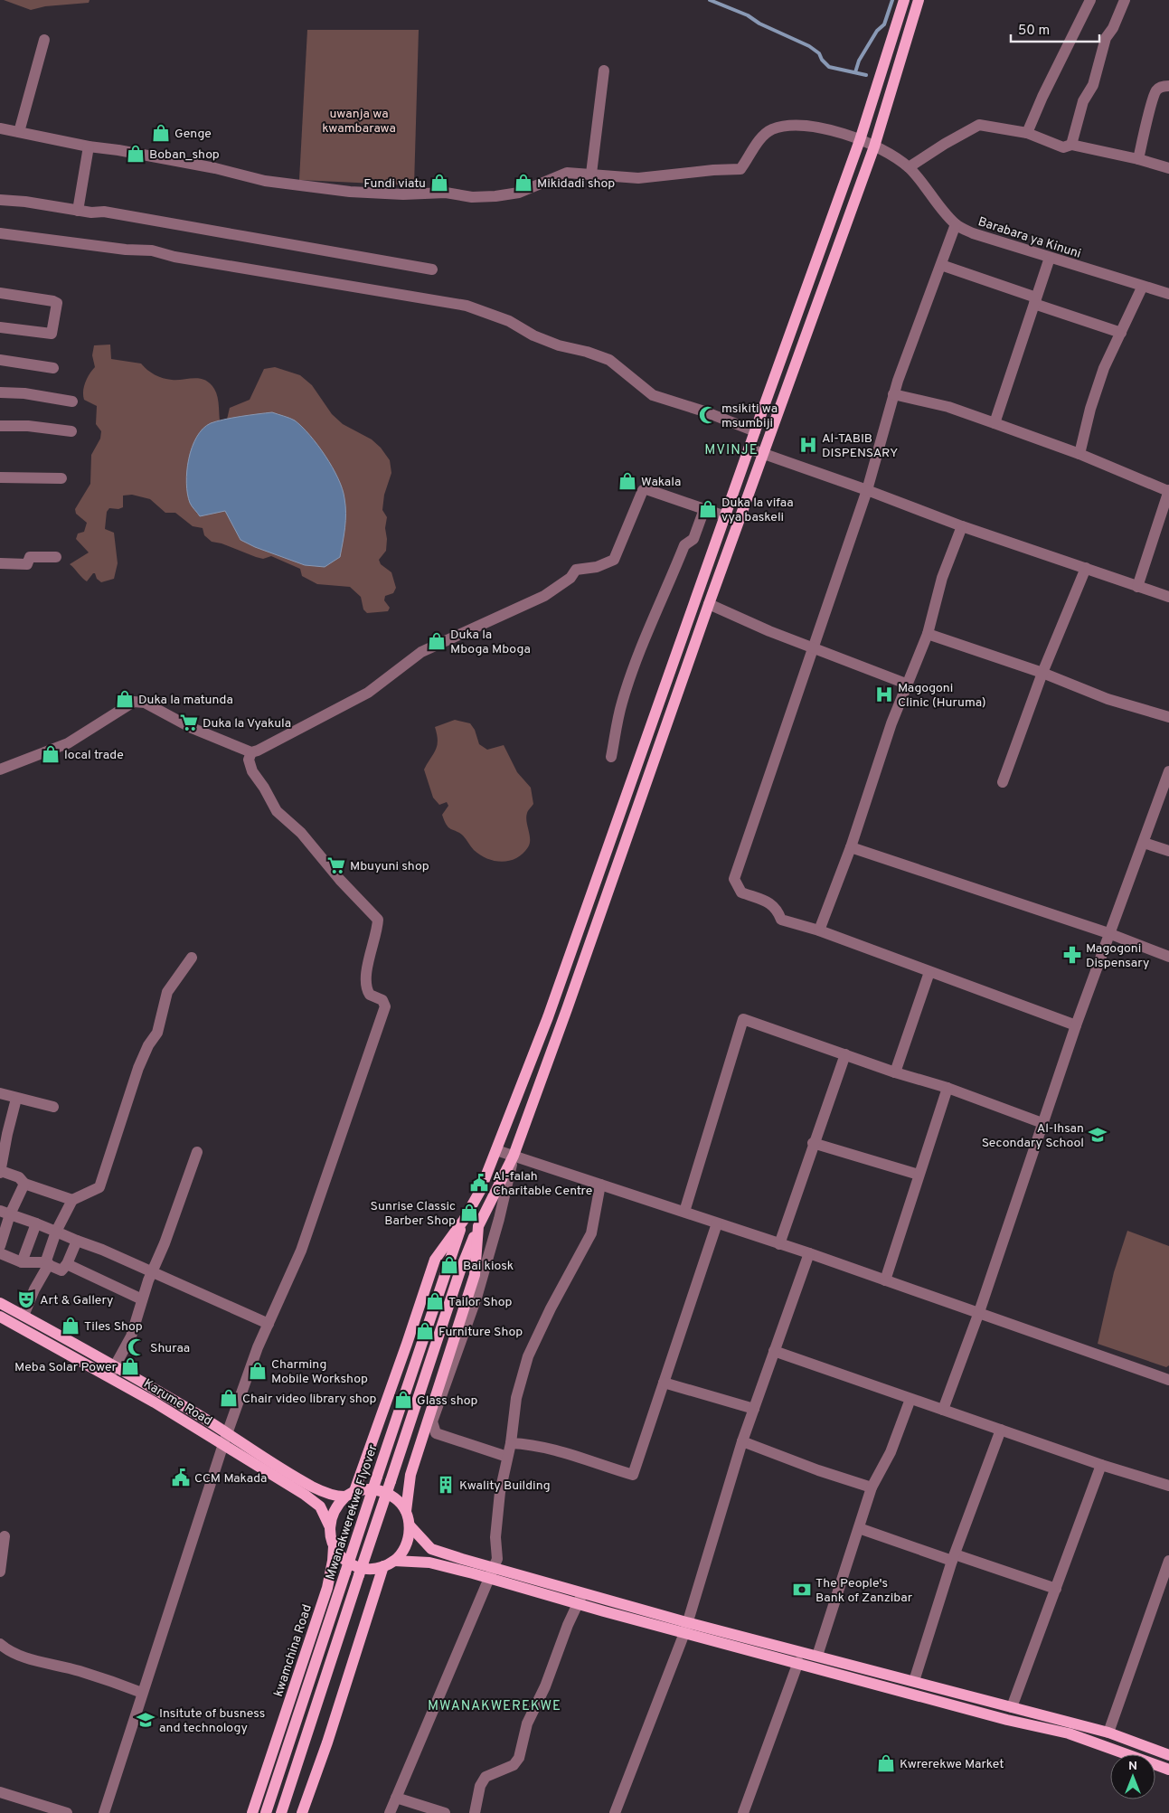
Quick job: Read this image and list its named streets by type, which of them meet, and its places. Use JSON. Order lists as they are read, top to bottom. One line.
{"streets":{"main road":["Karume Road","Mwanakwerekwe Flyover","kwamchina Road"],"street":["Barabara ya Kinuni"]},"crossings":[["Karume Road","kwamchina Road"]],"districts":["MVINJE","MWANAKWEREKWE"],"parks":["uwanja wa kwambarawa"],"places":{"shop":["Genge","Boban_shop","Fundi viatu","Mikidadi shop","Wakala","Duka la vifaa vya baskeli","Duka la Mboga Mboga","Duka la matunda","local trade","Sunrise Classic Barber Shop","Bai kiosk","Tailor Shop","Tiles Shop","Furniture Shop","Meba Solar Power","Charming Mobile Workshop","Chair video library shop","Glass shop","Kwrerekwe Market"],"mosque":["msikiti wa msumbiji","Shuraa"],"hospital":["Al-TABIB DISPENSARY","Magogoni Clinic (Huruma)"],"supermarket":["Duka la Vyakula","Mbuyuni shop"],"pharmacy":["Magogoni Dispensary"],"school or university":["Al-Ihsan Secondary School","Insitute of busness and technology"],"public building":["Al-falah Charitable Centre","CCM Makada"],"theatre":["Art & Gallery"],"building":["Kwality Building"],"bank":["The People's Bank of Zanzibar"]},"scale_bar":"50 m","north":"top"}
